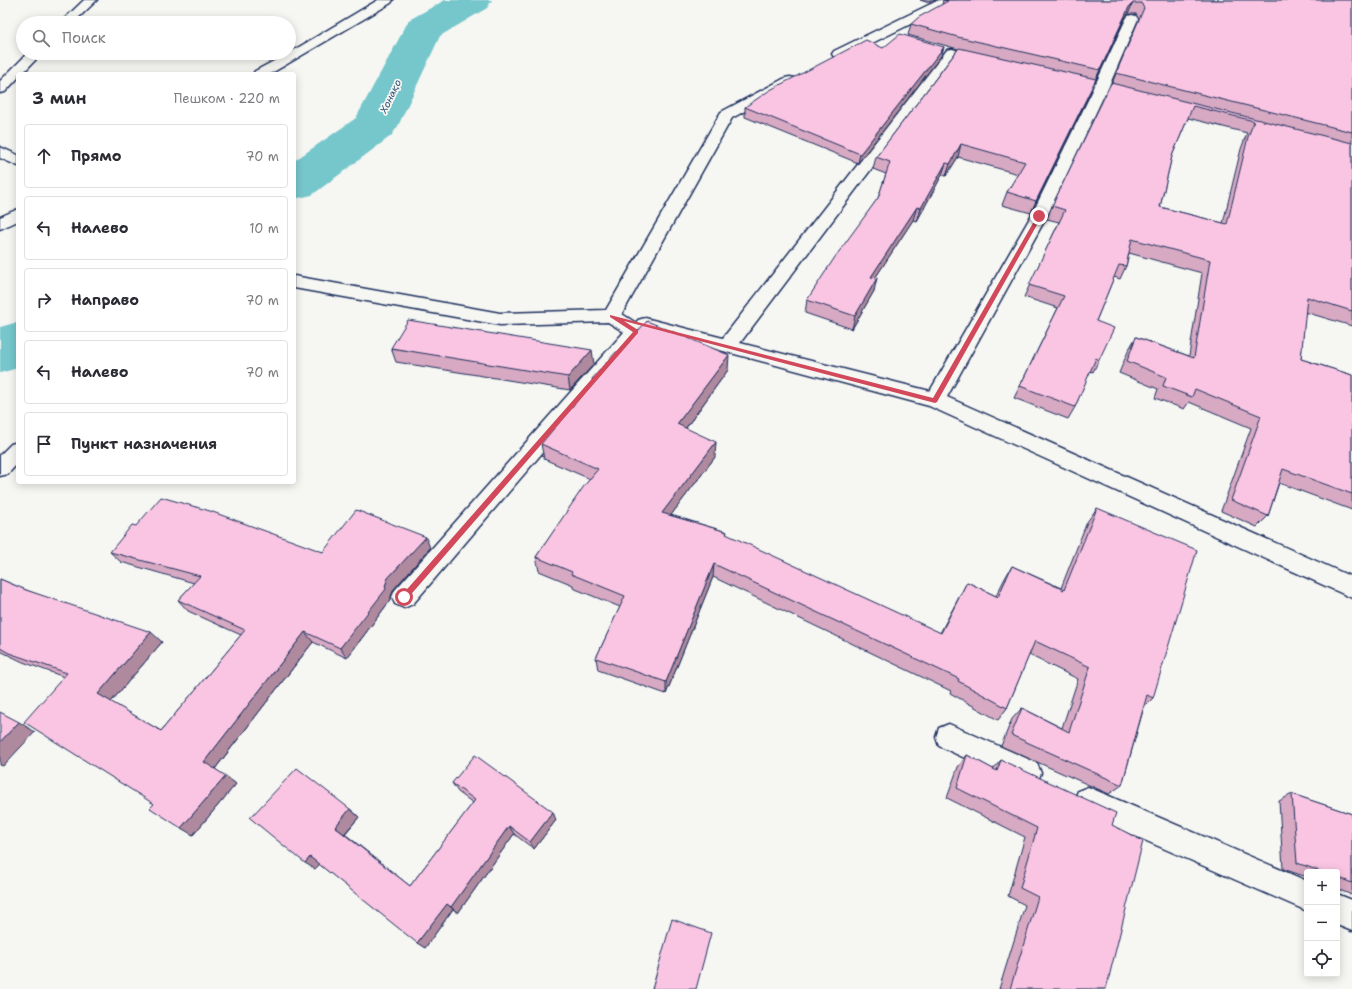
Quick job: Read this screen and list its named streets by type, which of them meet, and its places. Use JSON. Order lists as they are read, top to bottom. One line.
{"water":["Хонақо"],"page":{"search":"Поиск","heading":["3 мин","Пешком · 220 m"],"list":[["Прямо","70 m"],["Налево","10 m"],["Направо","70 m"],["Налево","70 m"],"Пункт назначения"],"map_buttons":["+","−"]}}
